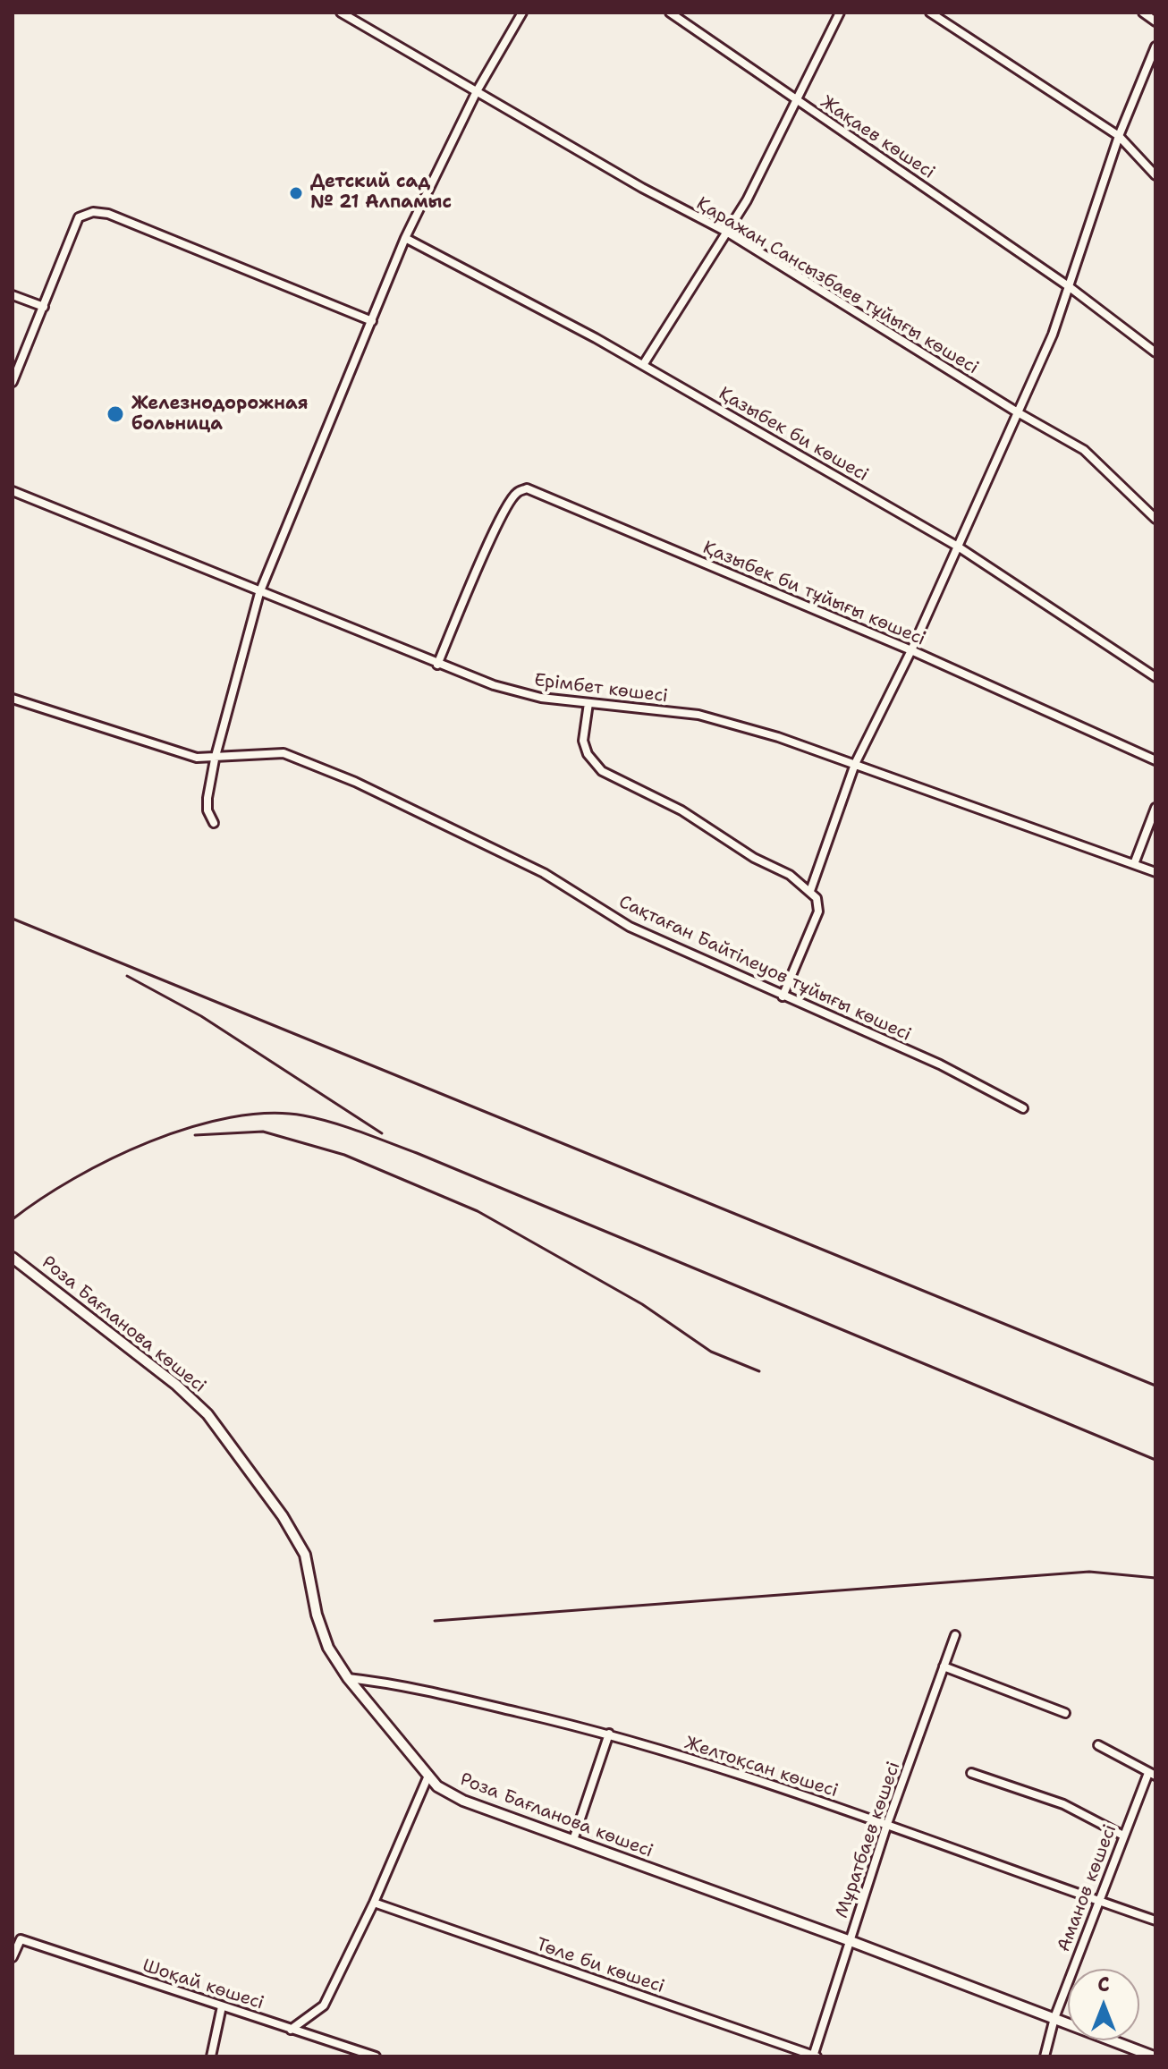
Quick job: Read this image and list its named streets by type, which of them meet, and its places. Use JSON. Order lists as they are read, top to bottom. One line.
{"streets":{"street":["Жақаев көшесі","Қаражан Сансызбаев тұйығы көшесі","Қазыбек би көшесі","Қазыбек би тұйығы көшесі","Ерімбет көшесі","Сақтаған Байтілеуов тұйығы көшесі","Роза Бағланова көшесі","Желтоқсан көшесі","Мұратбаев көшесі","Аманов көшесі","Төле би көшесі","Шоқай көшесі"]},"crossings":[["Қазыбек би тұйығы көшесі","Ерімбет көшесі"],["Роза Бағланова көшесі","Желтоқсан көшесі"],["Роза Бағланова көшесі","Мұратбаев көшесі"],["Роза Бағланова көшесі","Аманов көшесі"],["Желтоқсан көшесі","Мұратбаев көшесі"],["Желтоқсан көшесі","Аманов көшесі"],["Мұратбаев көшесі","Төле би көшесі"]],"places":["Детский сад № 21 Алпамыс","Железнодорожная больница"],"north":"top"}
